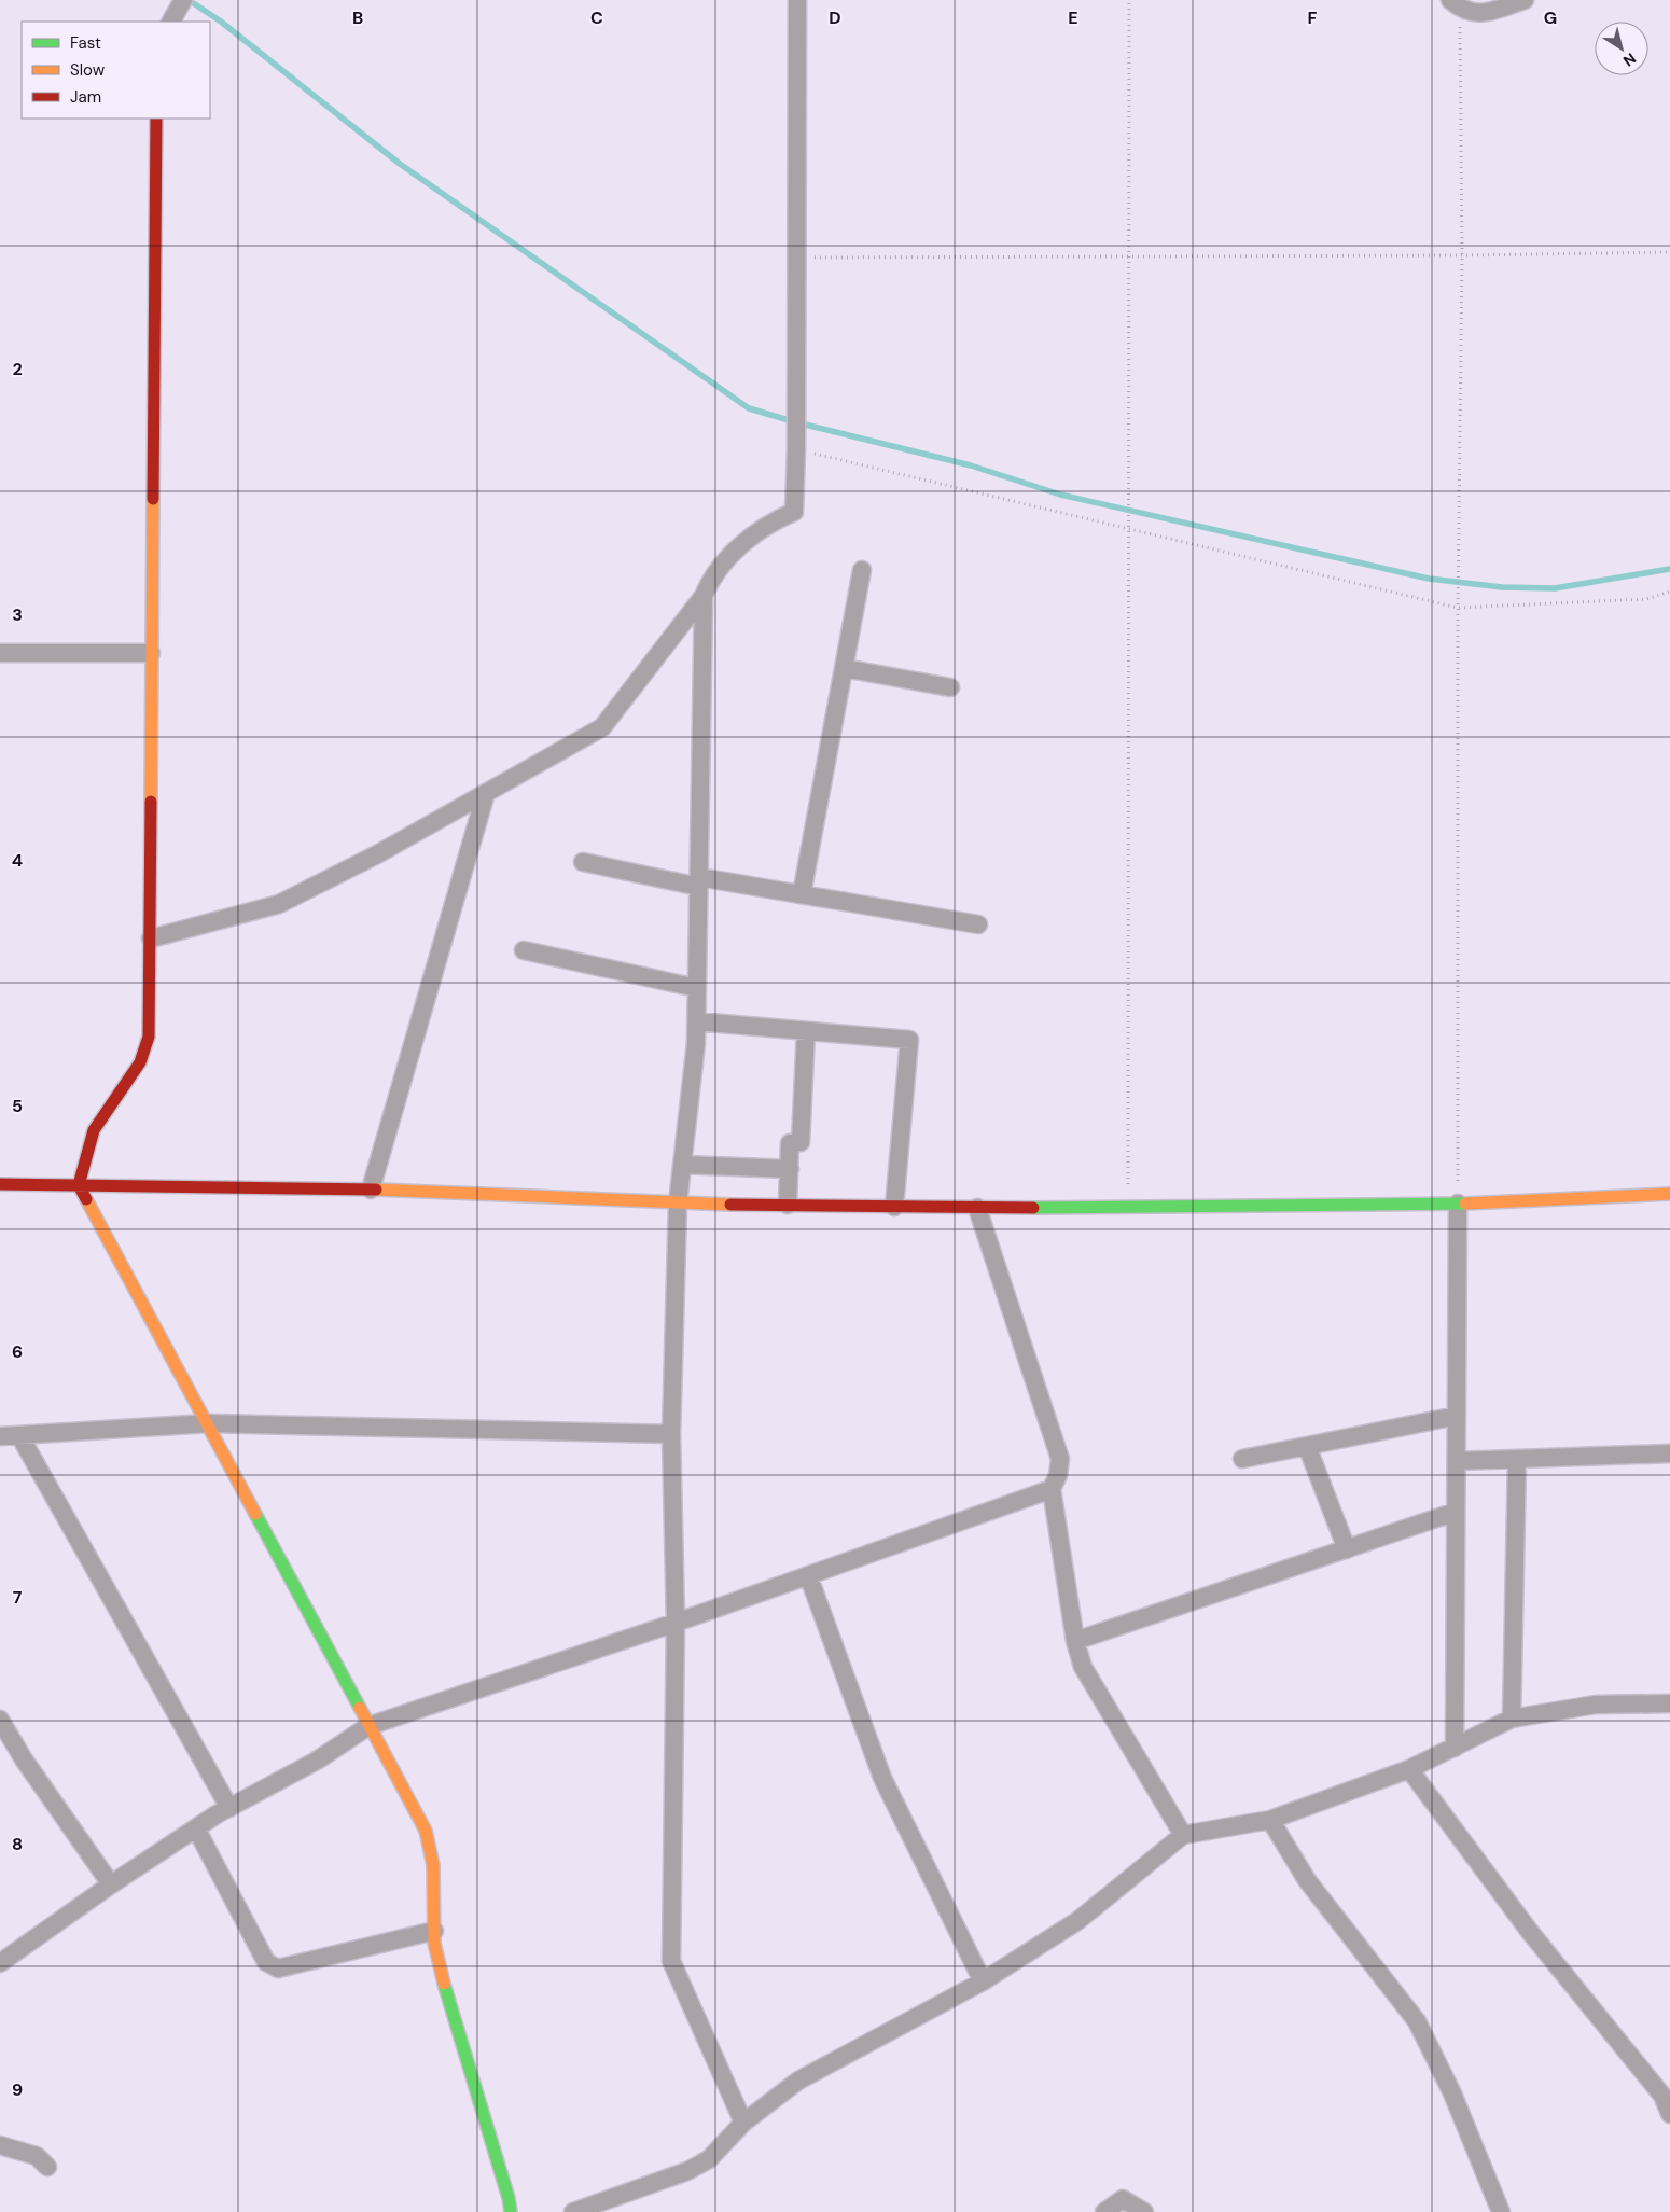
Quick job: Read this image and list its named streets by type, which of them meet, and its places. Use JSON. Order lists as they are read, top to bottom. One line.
{"legend":["Fast","Slow","Jam"],"north":"bottom right","grid":{"columns":["B","C","D","E","F","G"],"rows":["2","3","4","5","6","7","8","9"]}}
